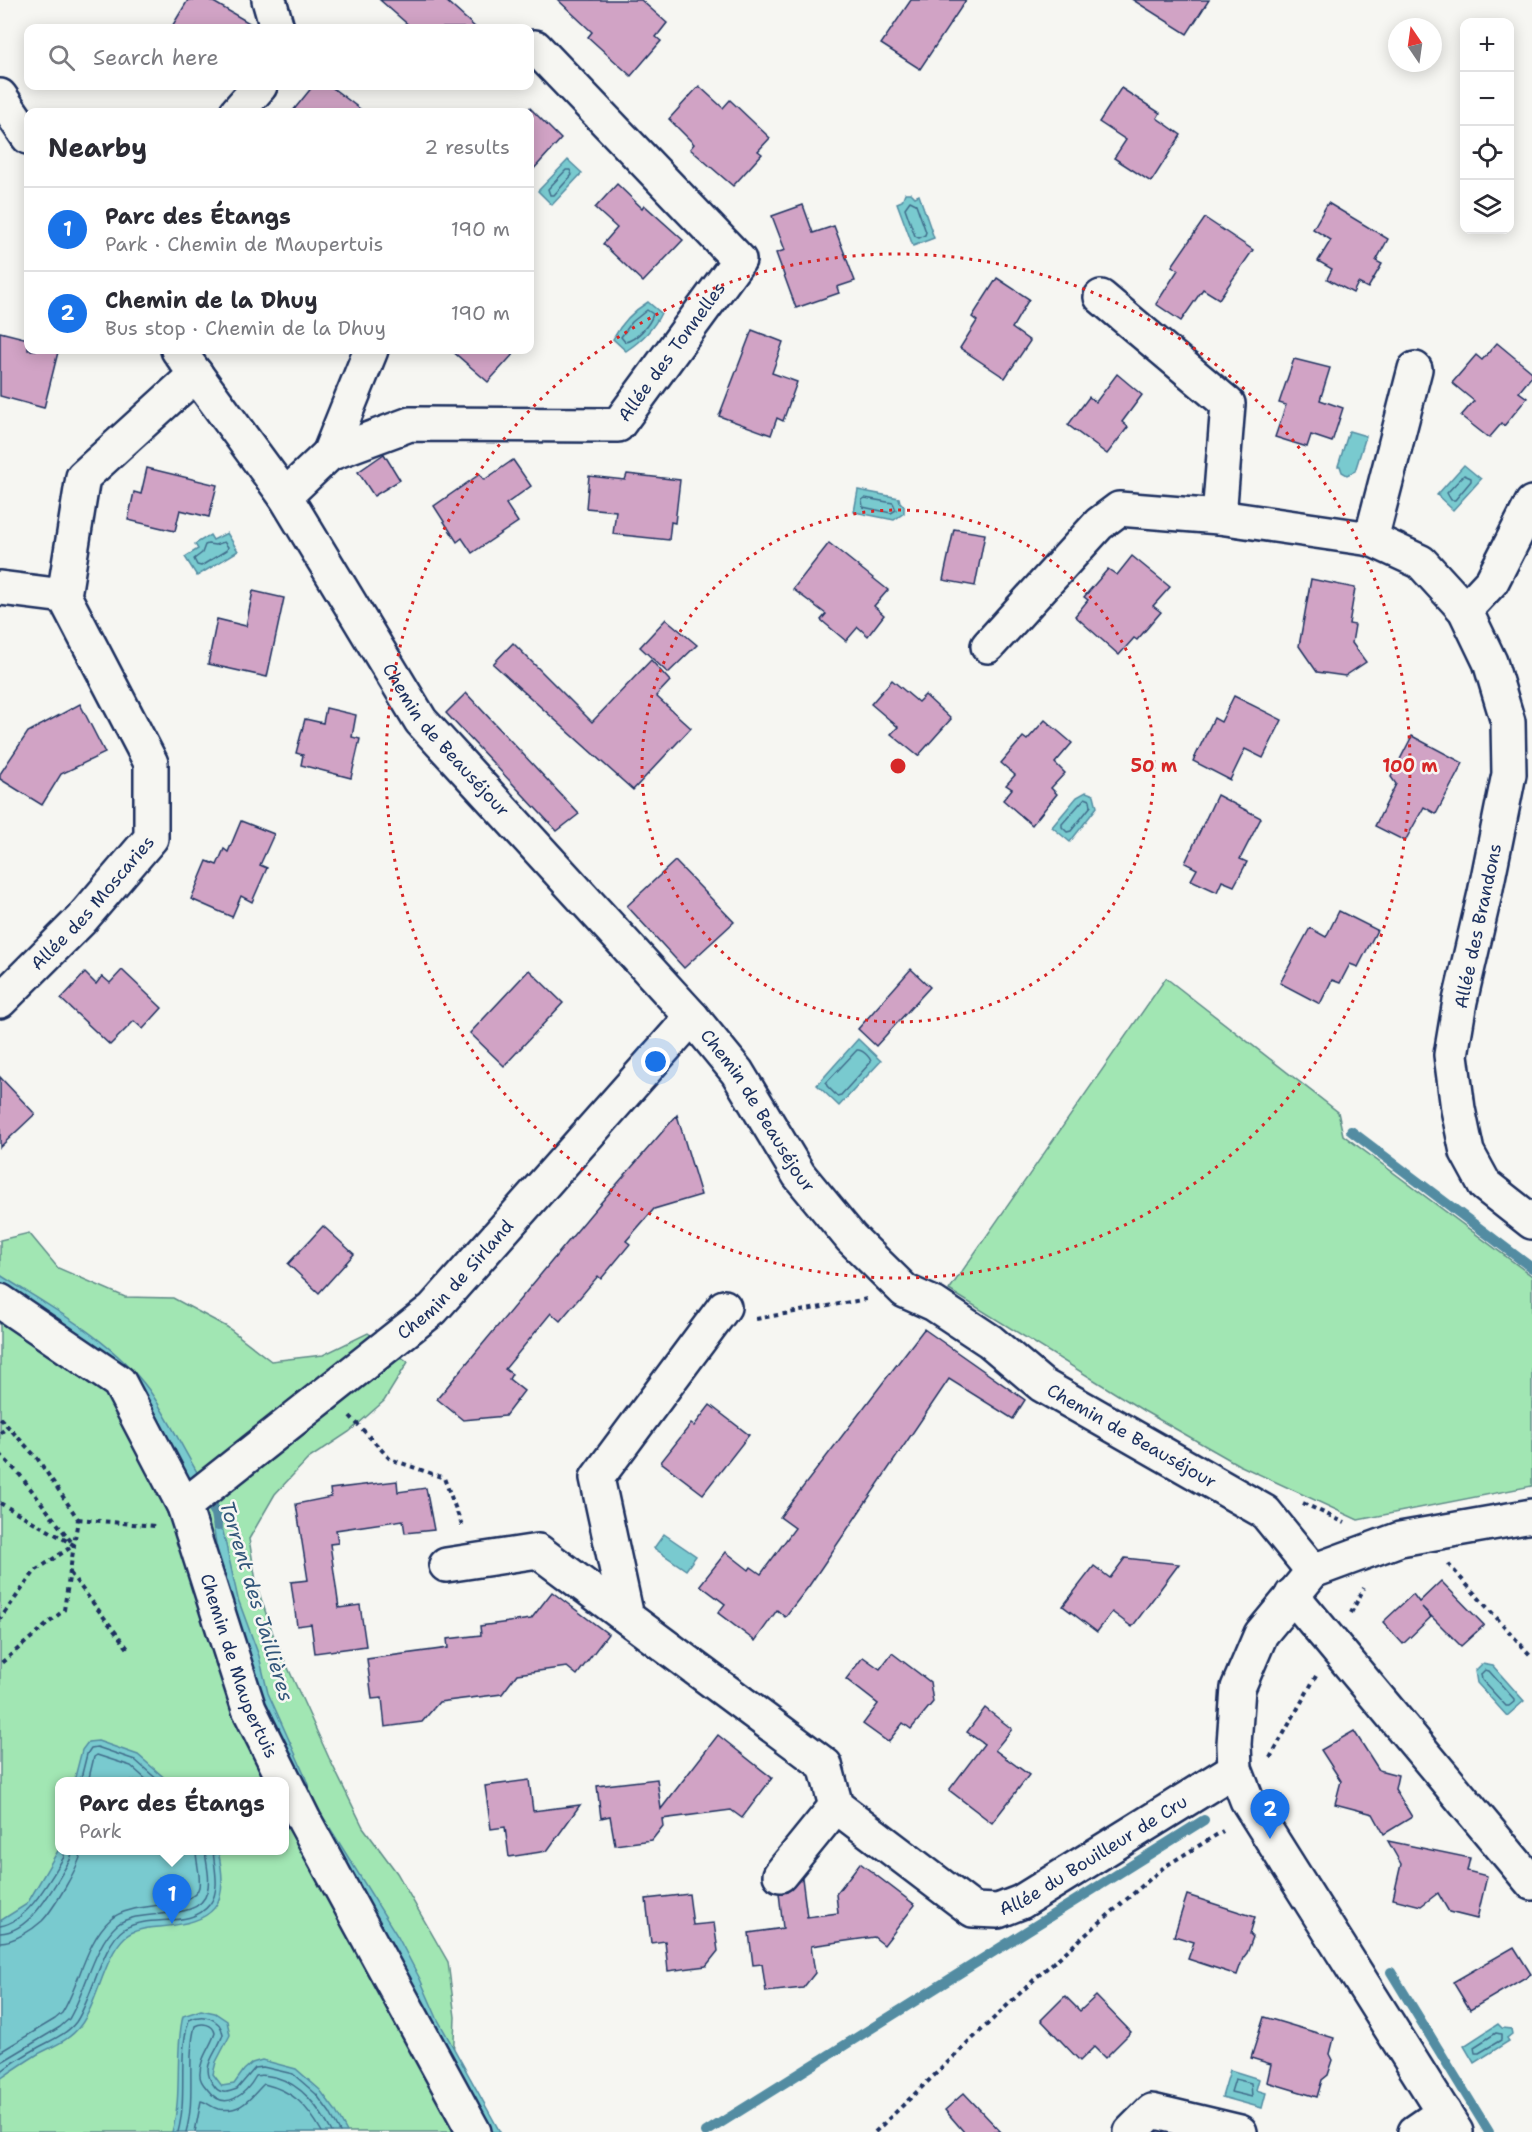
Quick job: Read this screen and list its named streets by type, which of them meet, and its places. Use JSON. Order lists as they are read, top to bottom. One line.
{"streets":{"street":["Allée des Tonnelles","Chemin de Beauséjour","Allée des Moscaries","Allée des Brandons","Chemin de Sirland","Chemin de Maupertuis","Allée du Bouilleur de Cru"]},"crossings":[["Allée des Tonnelles","Chemin de Beauséjour"],["Chemin de Beauséjour","Chemin de Sirland"],["Chemin de Sirland","Chemin de Maupertuis"]],"water":["Torrent des Jaillières"],"north":"top","page":{"map_buttons":["+","−"],"search":"Search here","heading":["Nearby","2 results"],"list":[{"mark":"1","name":"Parc des Étangs","note":"Park · Chemin de Maupertuis","value":"190 m"},{"mark":"2","name":"Chemin de la Dhuy","note":"Bus stop · Chemin de la Dhuy","value":"190 m"}],"popup":["Parc des Étangs","Park"],"pins":["2","1"]},"rings":["50 m","100 m"]}
